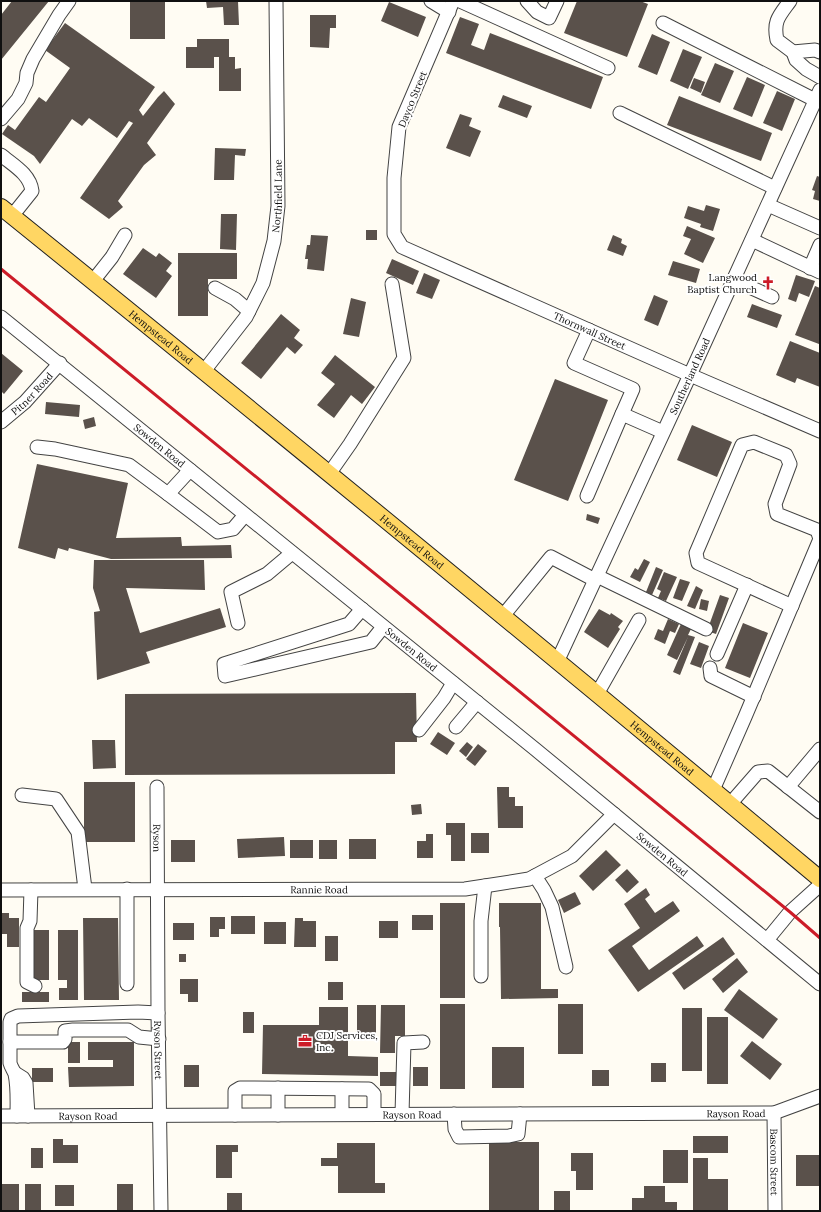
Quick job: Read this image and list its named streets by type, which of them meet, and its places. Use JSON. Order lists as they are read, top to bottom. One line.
{"streets":{"main road":["Hempstead Road"],"street":["Dayco Street","Northfield Lane","Thornwall Street","Southerland Road","Pitner Road","Sowden Road","Ryson","Rannie Road","Ryson Street","Rayson Road","Bascom Street"]},"crossings":[["Dayco Street","Thornwall Street"],["Northfield Lane","Hempstead Road"],["Thornwall Street","Southerland Road"],["Hempstead Road","Southerland Road"],["Pitner Road","Sowden Road"],["Sowden Road","Rannie Road"],["Ryson","Rannie Road"],["Ryson","Ryson Street"],["Rannie Road","Ryson Street"],["Ryson Street","Rayson Road"],["Rayson Road","Bascom Street"]],"places":{"church":["Langwood Baptist Church"],"office":["CDJ Services, Inc."]}}
